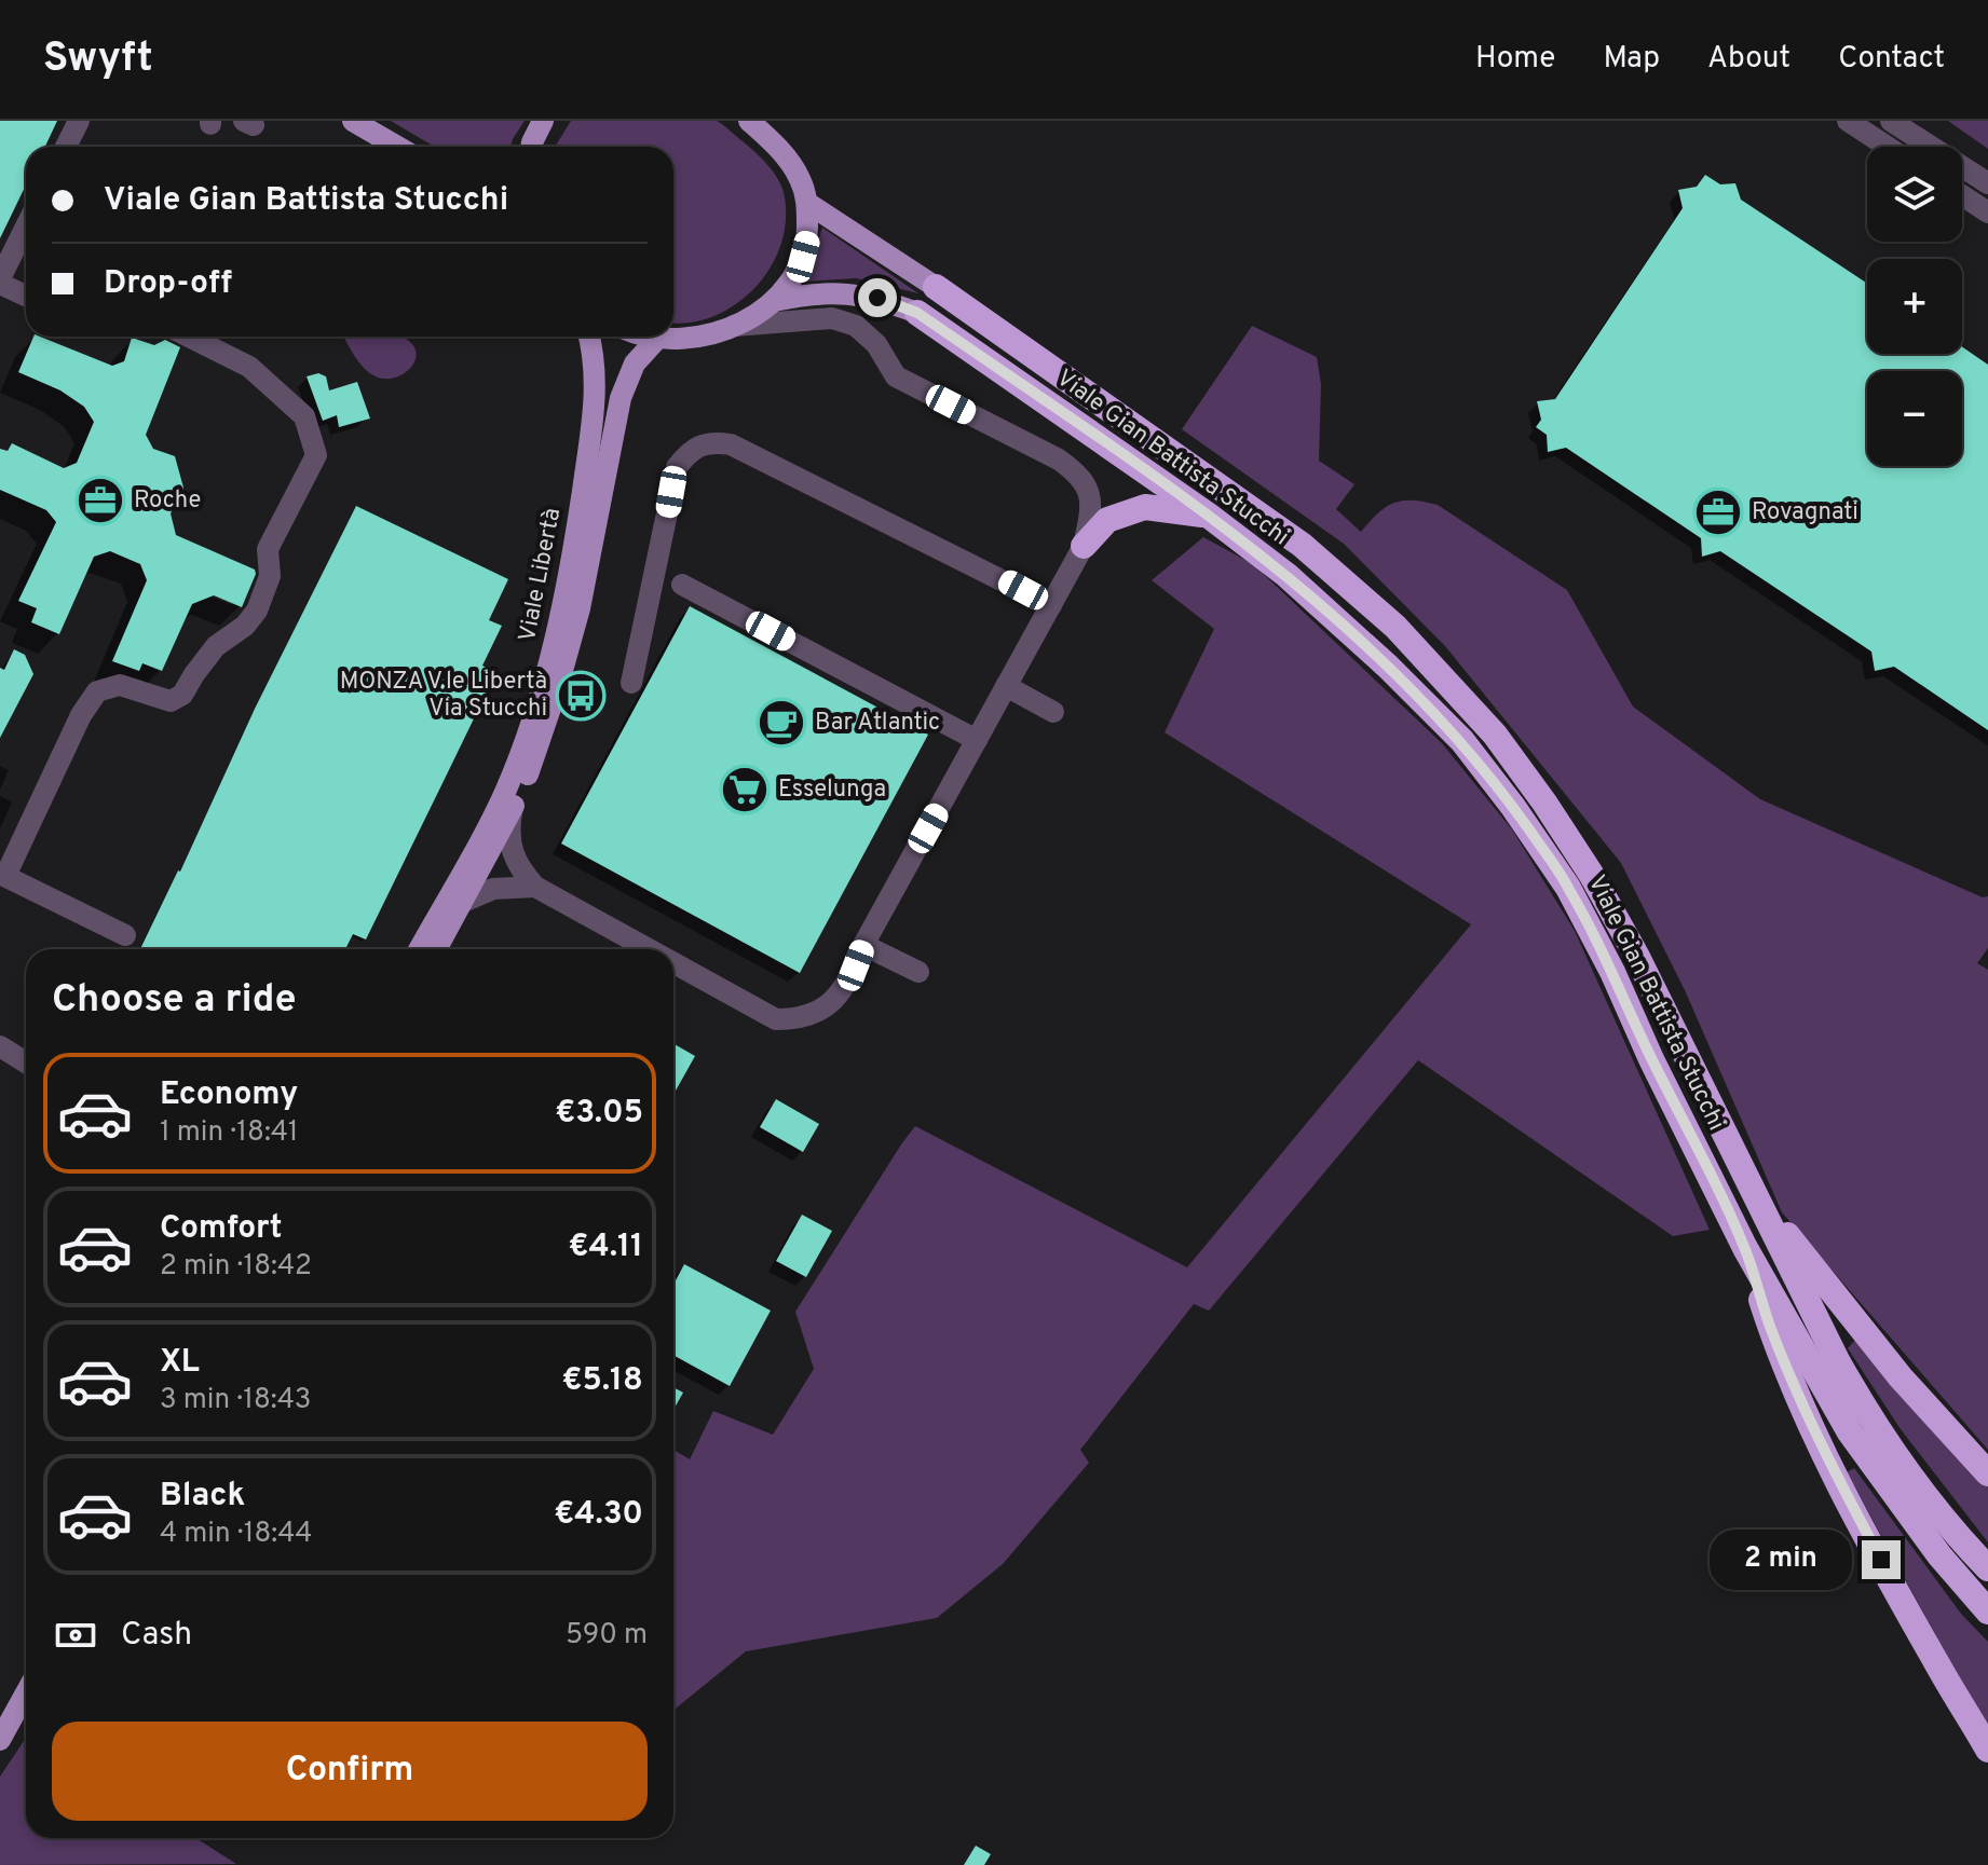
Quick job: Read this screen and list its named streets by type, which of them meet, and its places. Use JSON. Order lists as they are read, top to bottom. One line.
{"streets":{"highway":["Viale Gian Battista Stucchi"],"main road":["Viale Libertà"]},"crossings":[["Viale Gian Battista Stucchi","Viale Libertà"]],"places":{"office":["Roche","Rovagnati"],"bus stop":["MONZA V.le Libertà Via Stucchi"],"cafe":["Bar Atlantic"],"supermarket":["Esselunga"]},"page":{"header":"Swyft","nav":["Home","Map","About","Contact"],"map_buttons":["+","−"],"banner":["Viale Gian Battista Stucchi","Drop-off"],"heading":"Choose a ride","list":[{"name":"Economy","note":"1 min · 18:41","value":"€3.05"},{"name":"Comfort","note":"2 min · 18:42","value":"€4.11"},{"name":"XL","note":"3 min · 18:43","value":"€5.18"},{"name":"Black","note":"4 min · 18:44","value":"€4.30"}],"bubble":"2 min","pay":["Cash","590 m"],"buttons":"Confirm"}}
